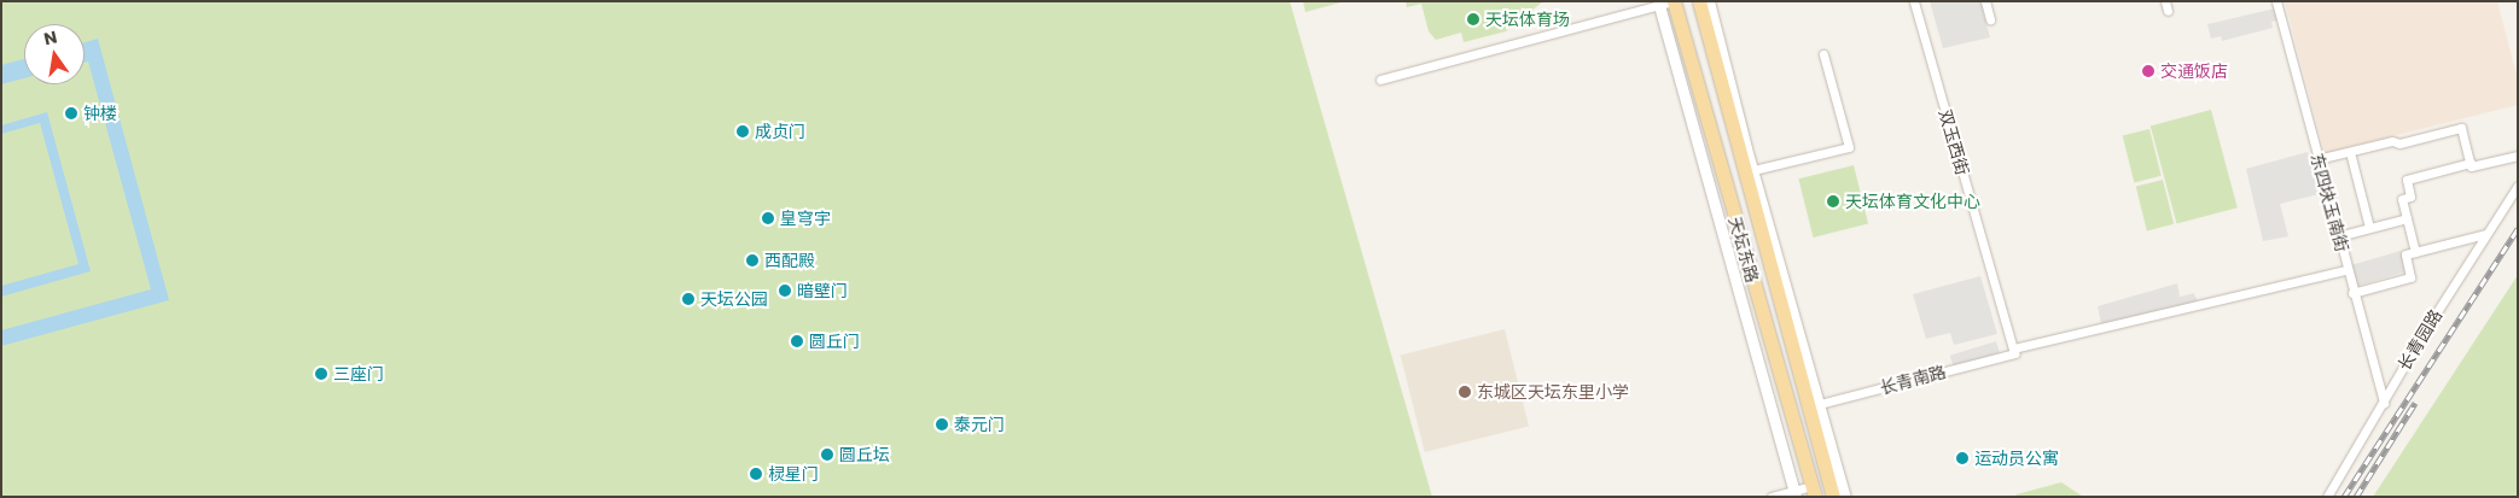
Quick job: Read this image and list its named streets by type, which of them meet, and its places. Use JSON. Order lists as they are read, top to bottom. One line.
{"streets":{"main road":["天坛东路"],"street":["双玉西街","东四块玉南街","长青园路","长青南路"]},"crossings":[["双玉西街","长青南路"],["东四块玉南街","长青园路"],["东四块玉南街","长青南路"],["天坛东路","长青南路"]],"places":["天坛体育场","交通饭店","钟楼","成贞门","天坛体育文化中心","皇穹宇","西配殿","暗壁门","天坛公园","圆丘门","三座门","东城区天坛东里小学","泰元门","圆丘坛","运动员公寓","棂星门"],"north":"top"}
